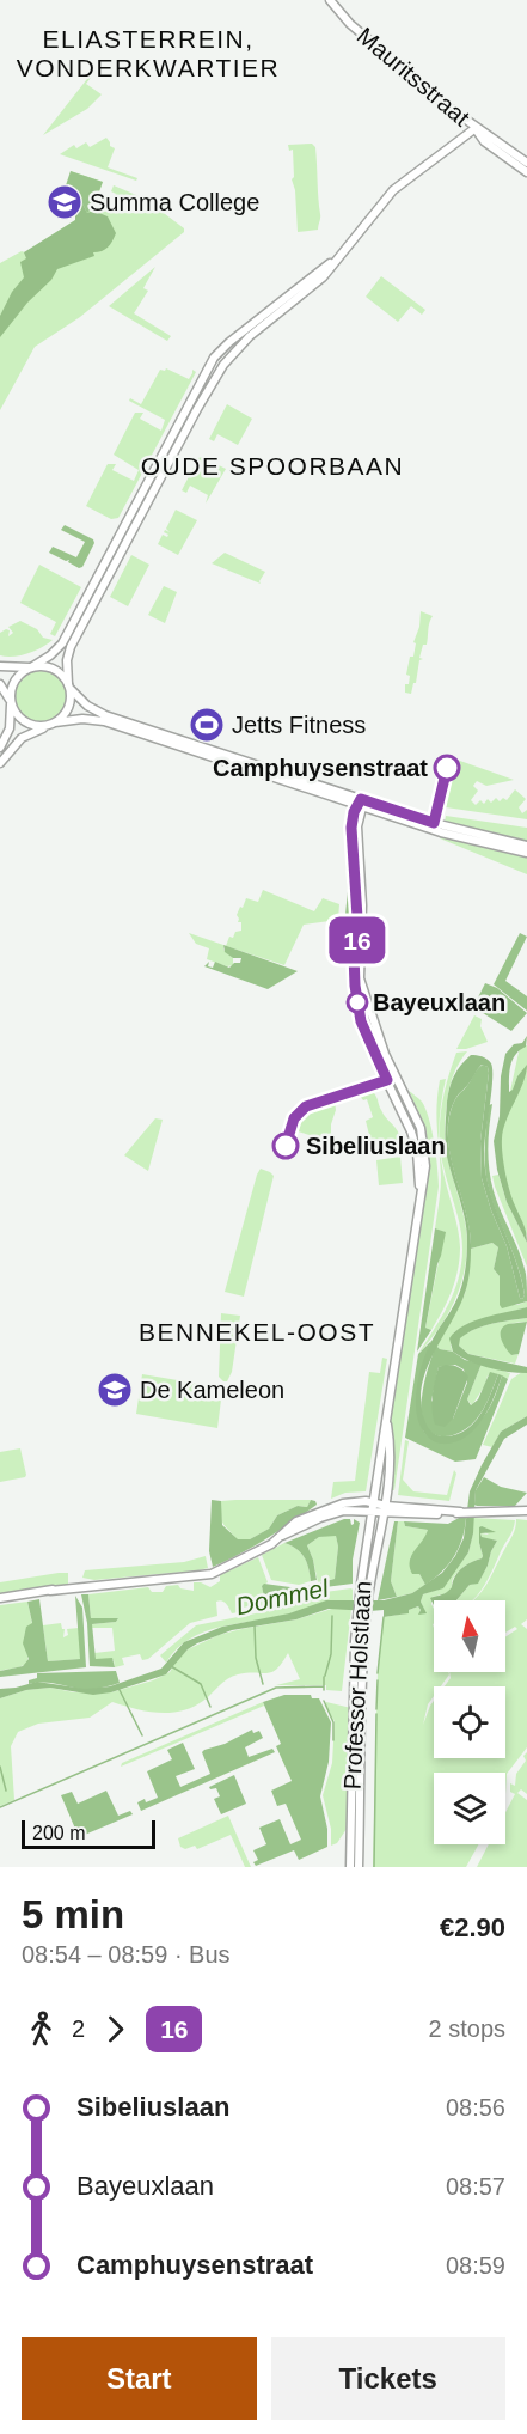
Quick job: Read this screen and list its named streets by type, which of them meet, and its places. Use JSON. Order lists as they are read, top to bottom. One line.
{"streets":{"main road":["Mauritsstraat","Professor Holstlaan"]},"districts":["ELIASTERREIN, VONDERKWARTIER","OUDE SPOORBAAN","BENNEKEL-OOST"],"water":["Dommel"],"places":{"school or university":["Summa College","De Kameleon"],"sports":["Jetts Fitness"],"other":["Camphuysenstraat","Bayeuxlaan","Sibeliuslaan"]},"lines":["bus line 16"],"scale_bar":"200 m","north":"top","page":{"on_map":"16","scale":"200 m","heading":["5 min","08:54 – 08:59 · Bus","€2.90"],"legs":["2","16","2 stops"],"list":[{"name":"Sibeliuslaan","value":"08:56"},{"name":"Bayeuxlaan","value":"08:57"},{"name":"Camphuysenstraat","value":"08:59"}],"buttons":["Start","Tickets"]}}
